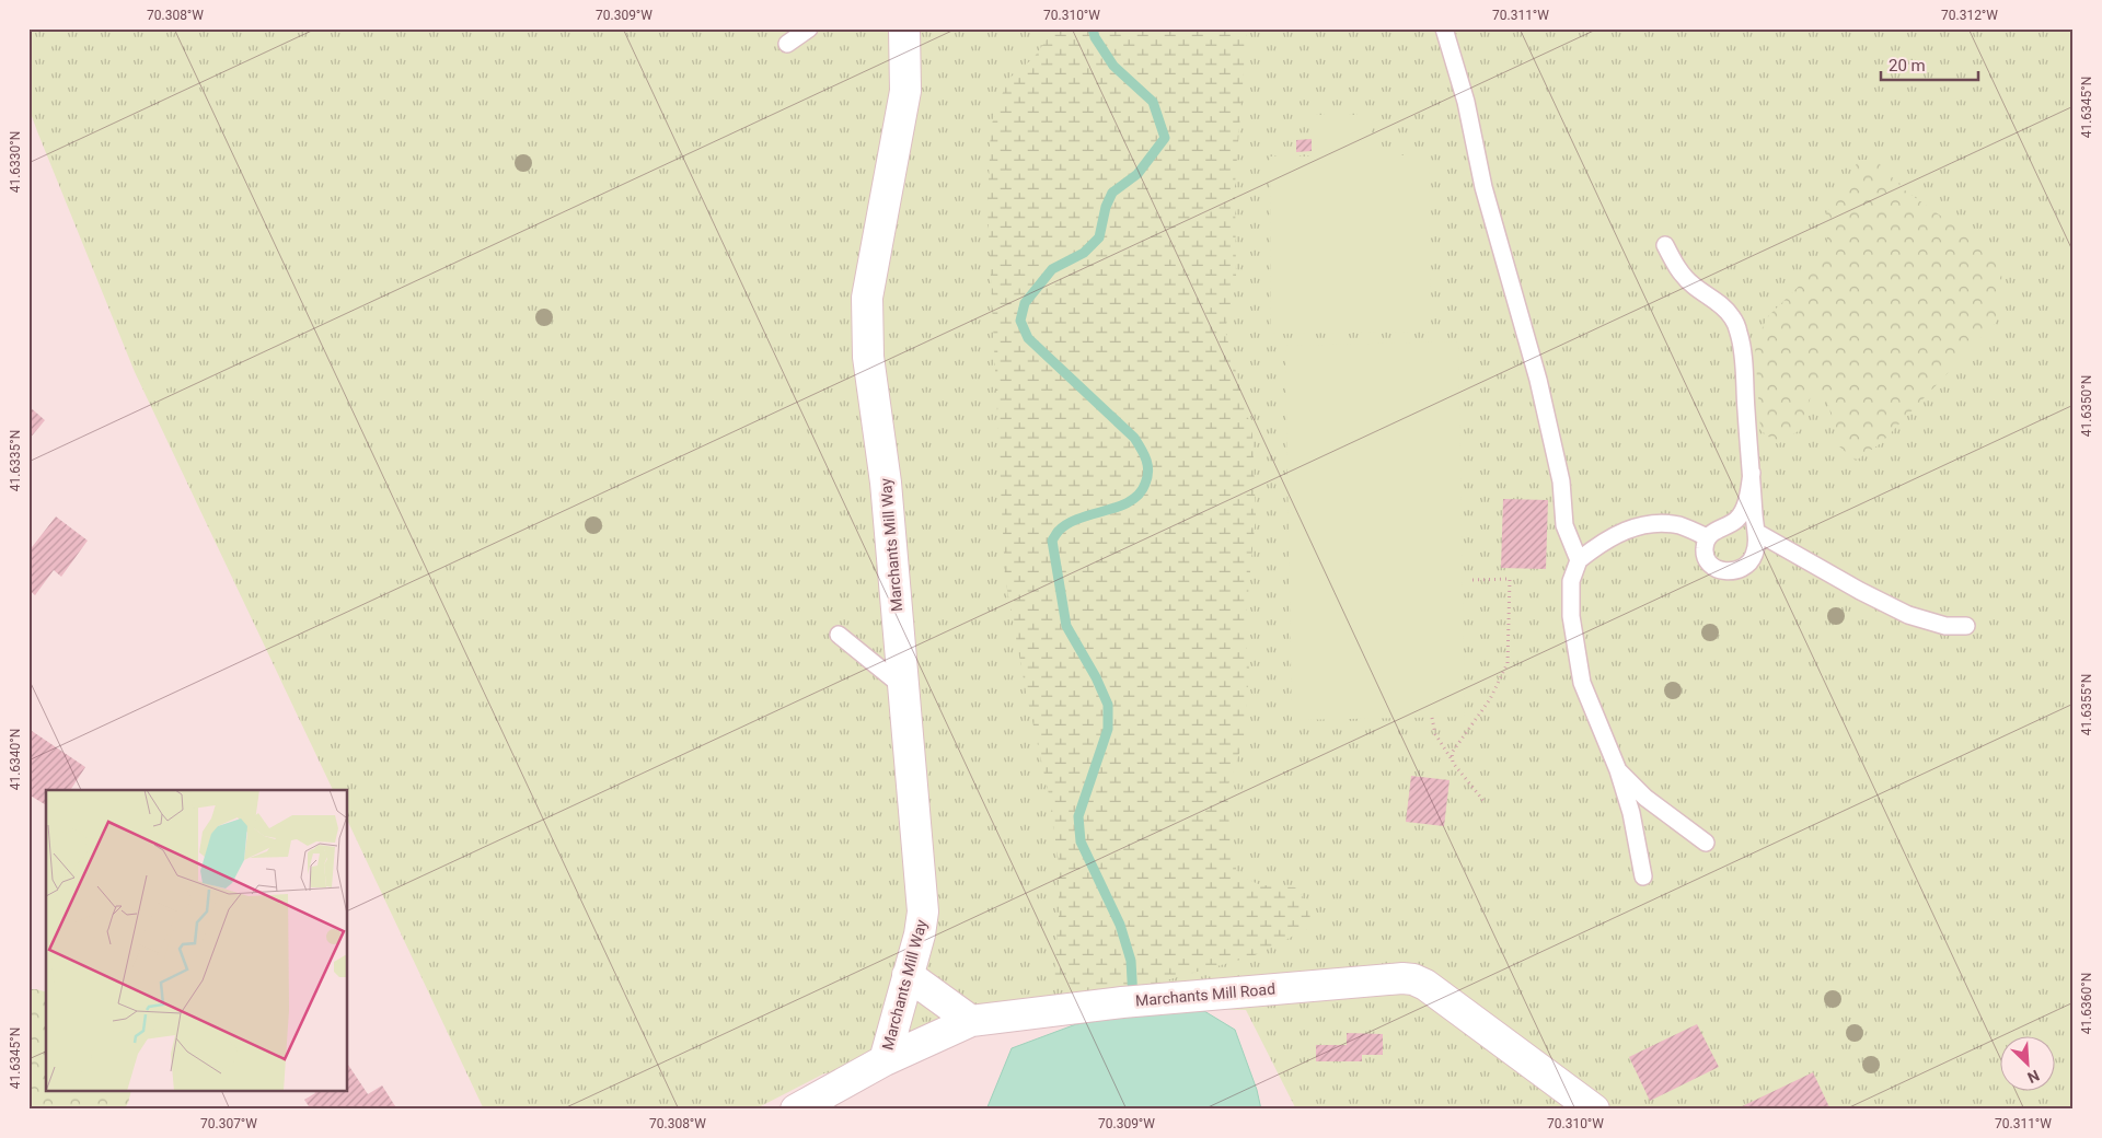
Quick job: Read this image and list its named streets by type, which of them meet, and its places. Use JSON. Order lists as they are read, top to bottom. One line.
{"streets":{"street":["Marchants Mill Way","Marchants Mill Road"]},"crossings":[["Marchants Mill Way","Marchants Mill Road"]],"scale_bar":"20 m","north":"bottom right","coordinates":["70.308°W","70.309°W","70.310°W","70.311°W","70.312°W","41.6345°N","41.6330°N","41.6350°N","41.6335°N","41.6355°N","41.6340°N","41.6360°N","70.307°W"]}
